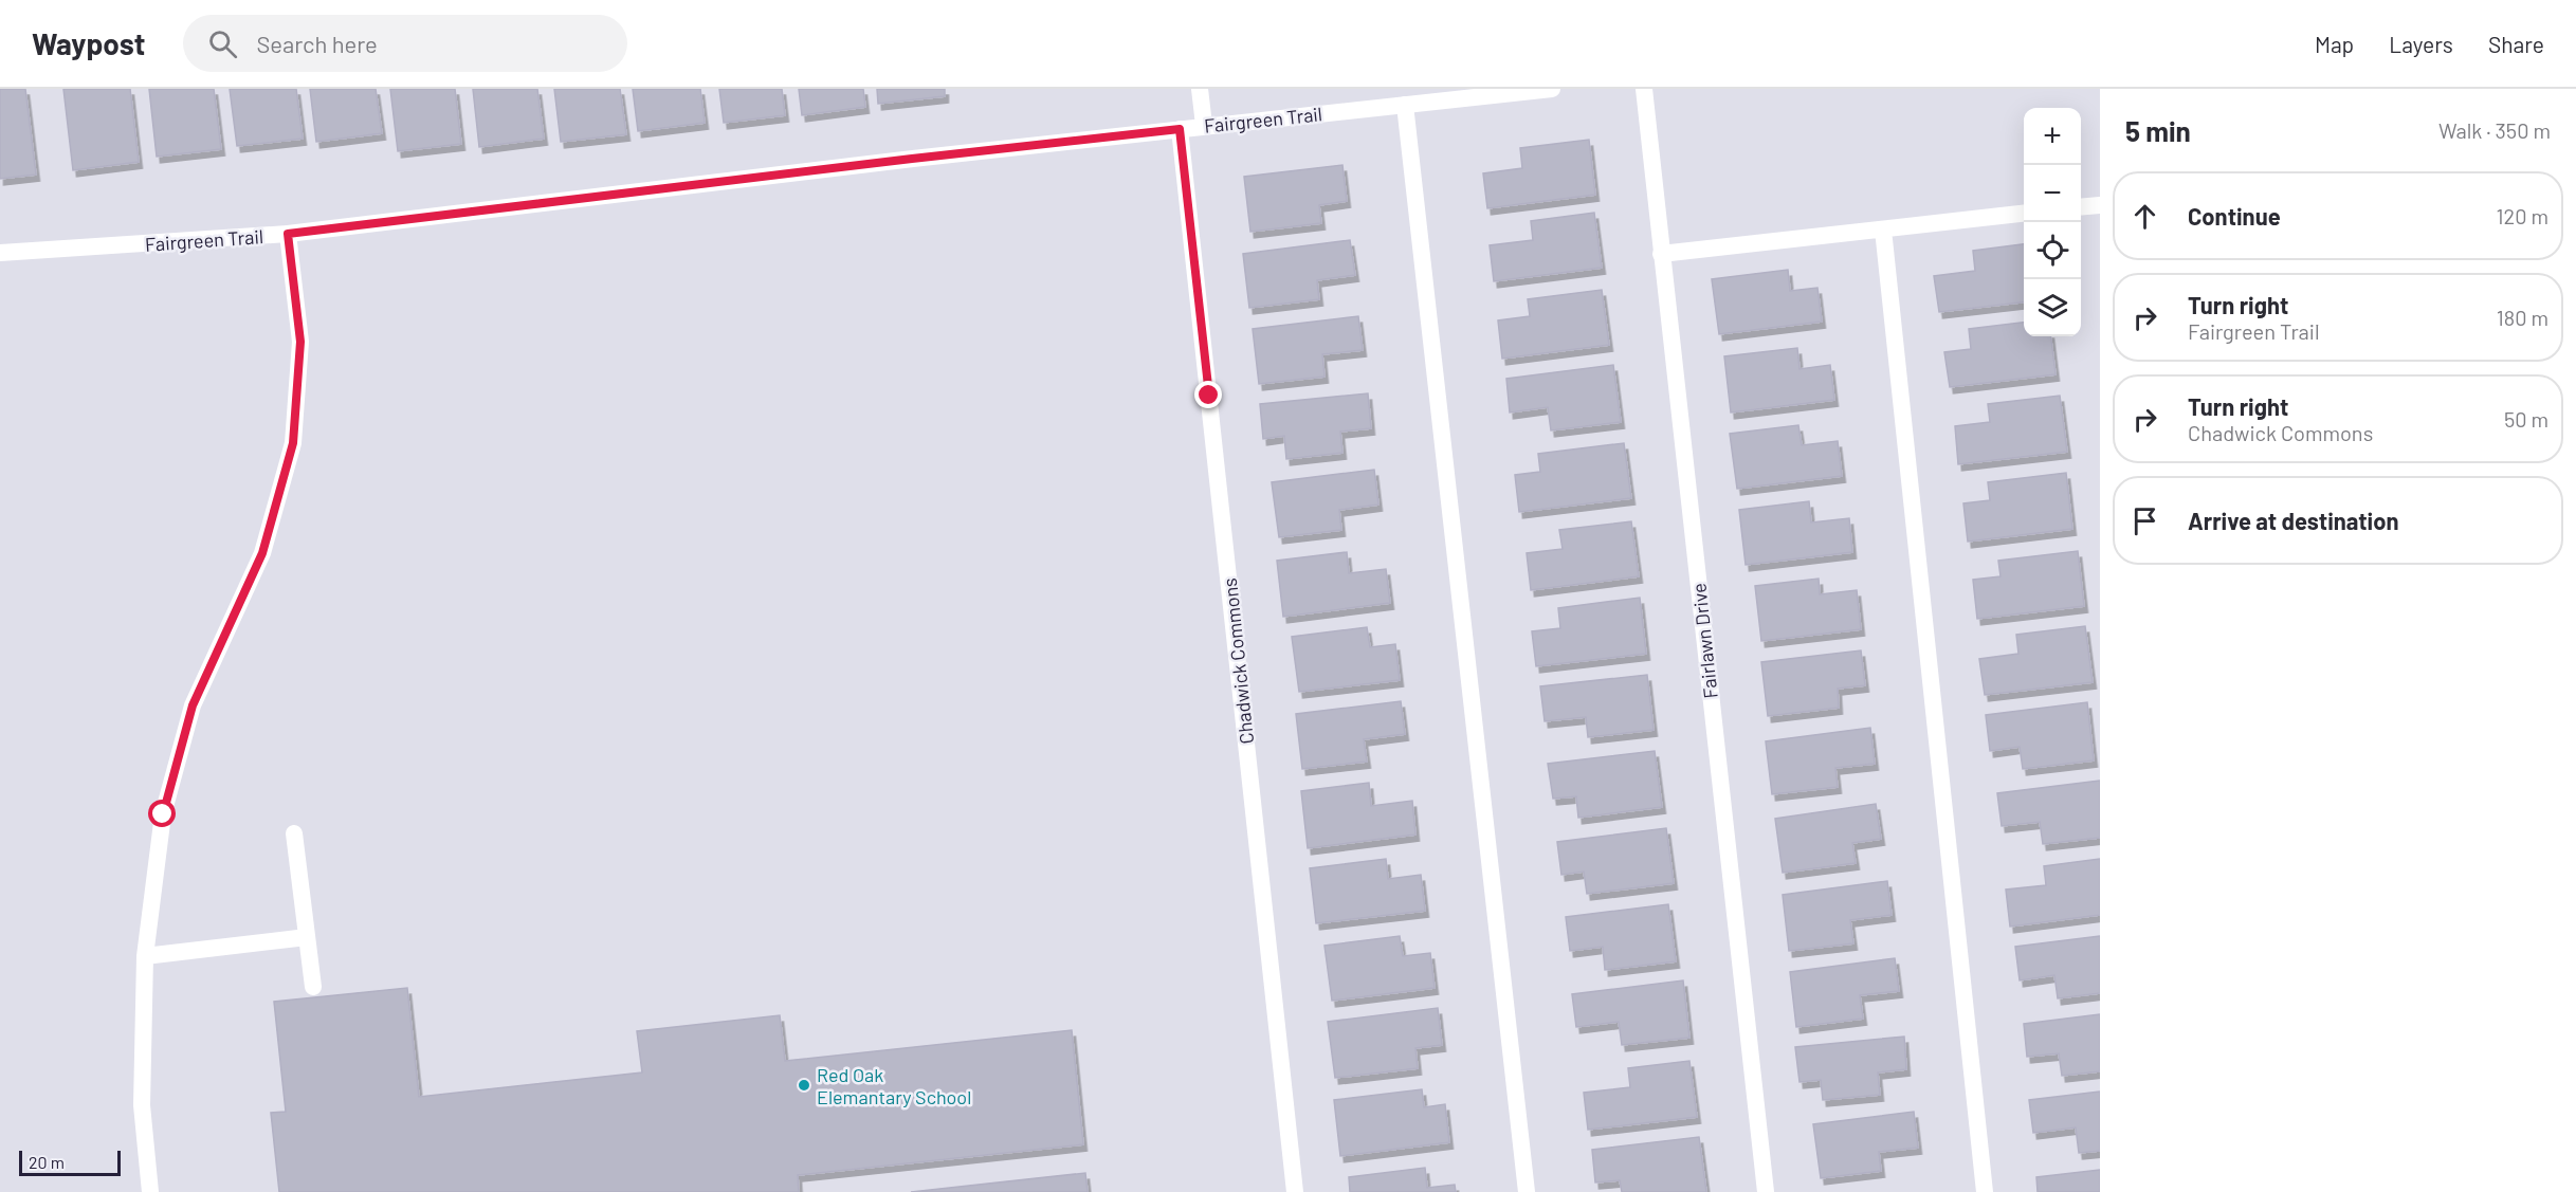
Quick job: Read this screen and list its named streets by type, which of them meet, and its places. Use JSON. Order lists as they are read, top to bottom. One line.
{"streets":{"street":["Fairgreen Trail","Fairlawn Drive","Chadwick Commons"]},"crossings":[["Fairgreen Trail","Chadwick Commons"]],"places":["Red Oak Elemantary School"],"scale_bar":"20 m","page":{"header":"Waypost","search":"Search here","nav":["Map","Layers","Share"],"heading":["5 min","Walk · 350 m"],"map_buttons":["+","−"],"list":[["Continue","120 m"],["Turn right","Fairgreen Trail","180 m"],["Turn right","Chadwick Commons","50 m"],"Arrive at destination"],"scale":"20 m"}}
